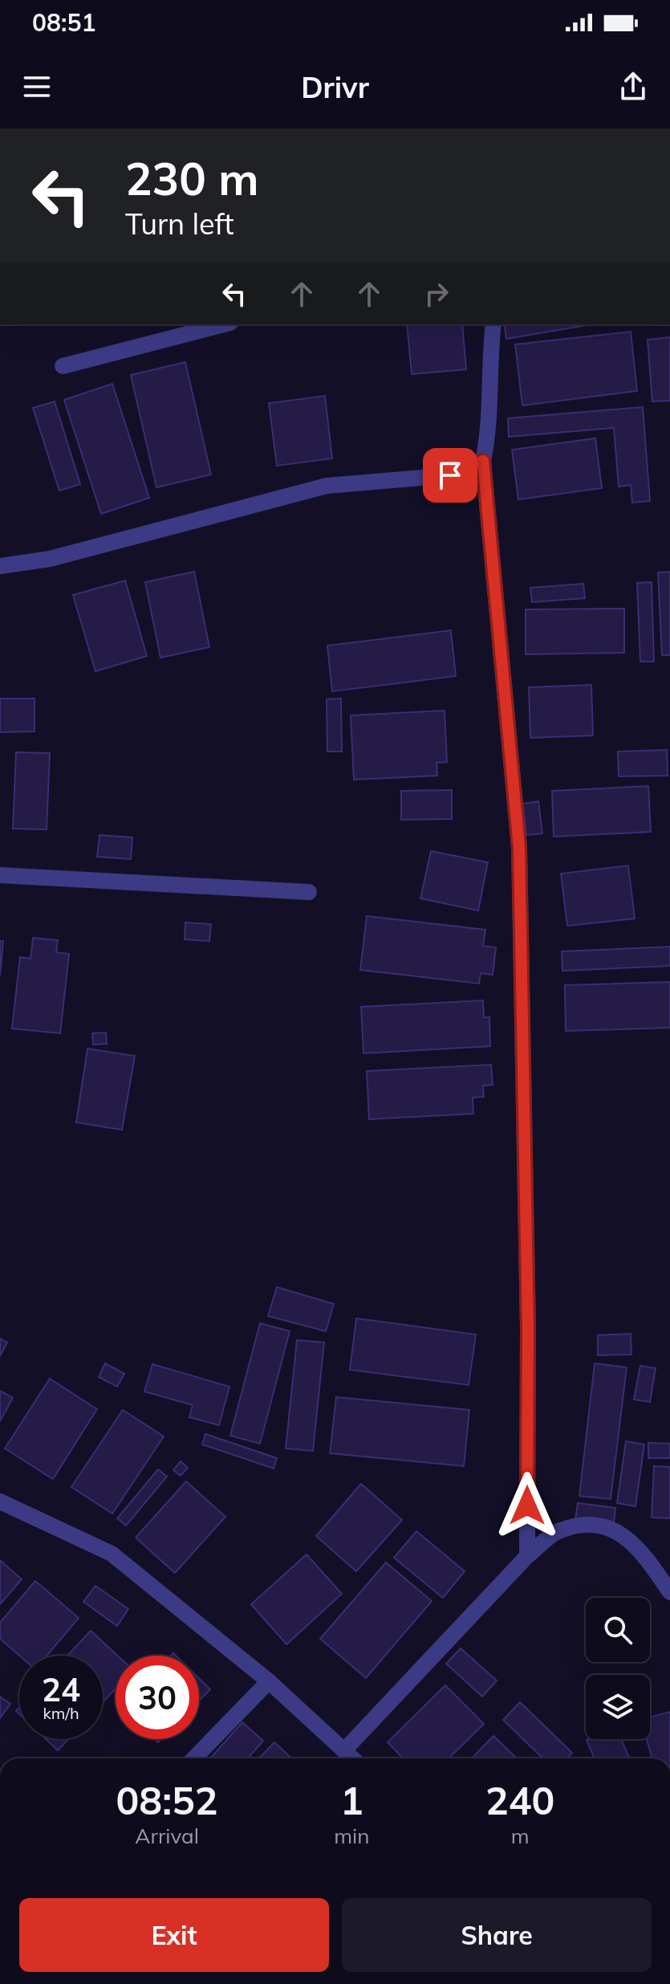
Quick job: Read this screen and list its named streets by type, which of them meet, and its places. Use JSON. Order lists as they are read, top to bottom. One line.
{"page":{"status":"08:51","header":"Drivr","turn":["230 m","Turn left"],"speed":"24 km/h","limit":"30","eta":["08:52","Arrival","1","min","240","m"],"buttons":["Exit","Share"]}}
